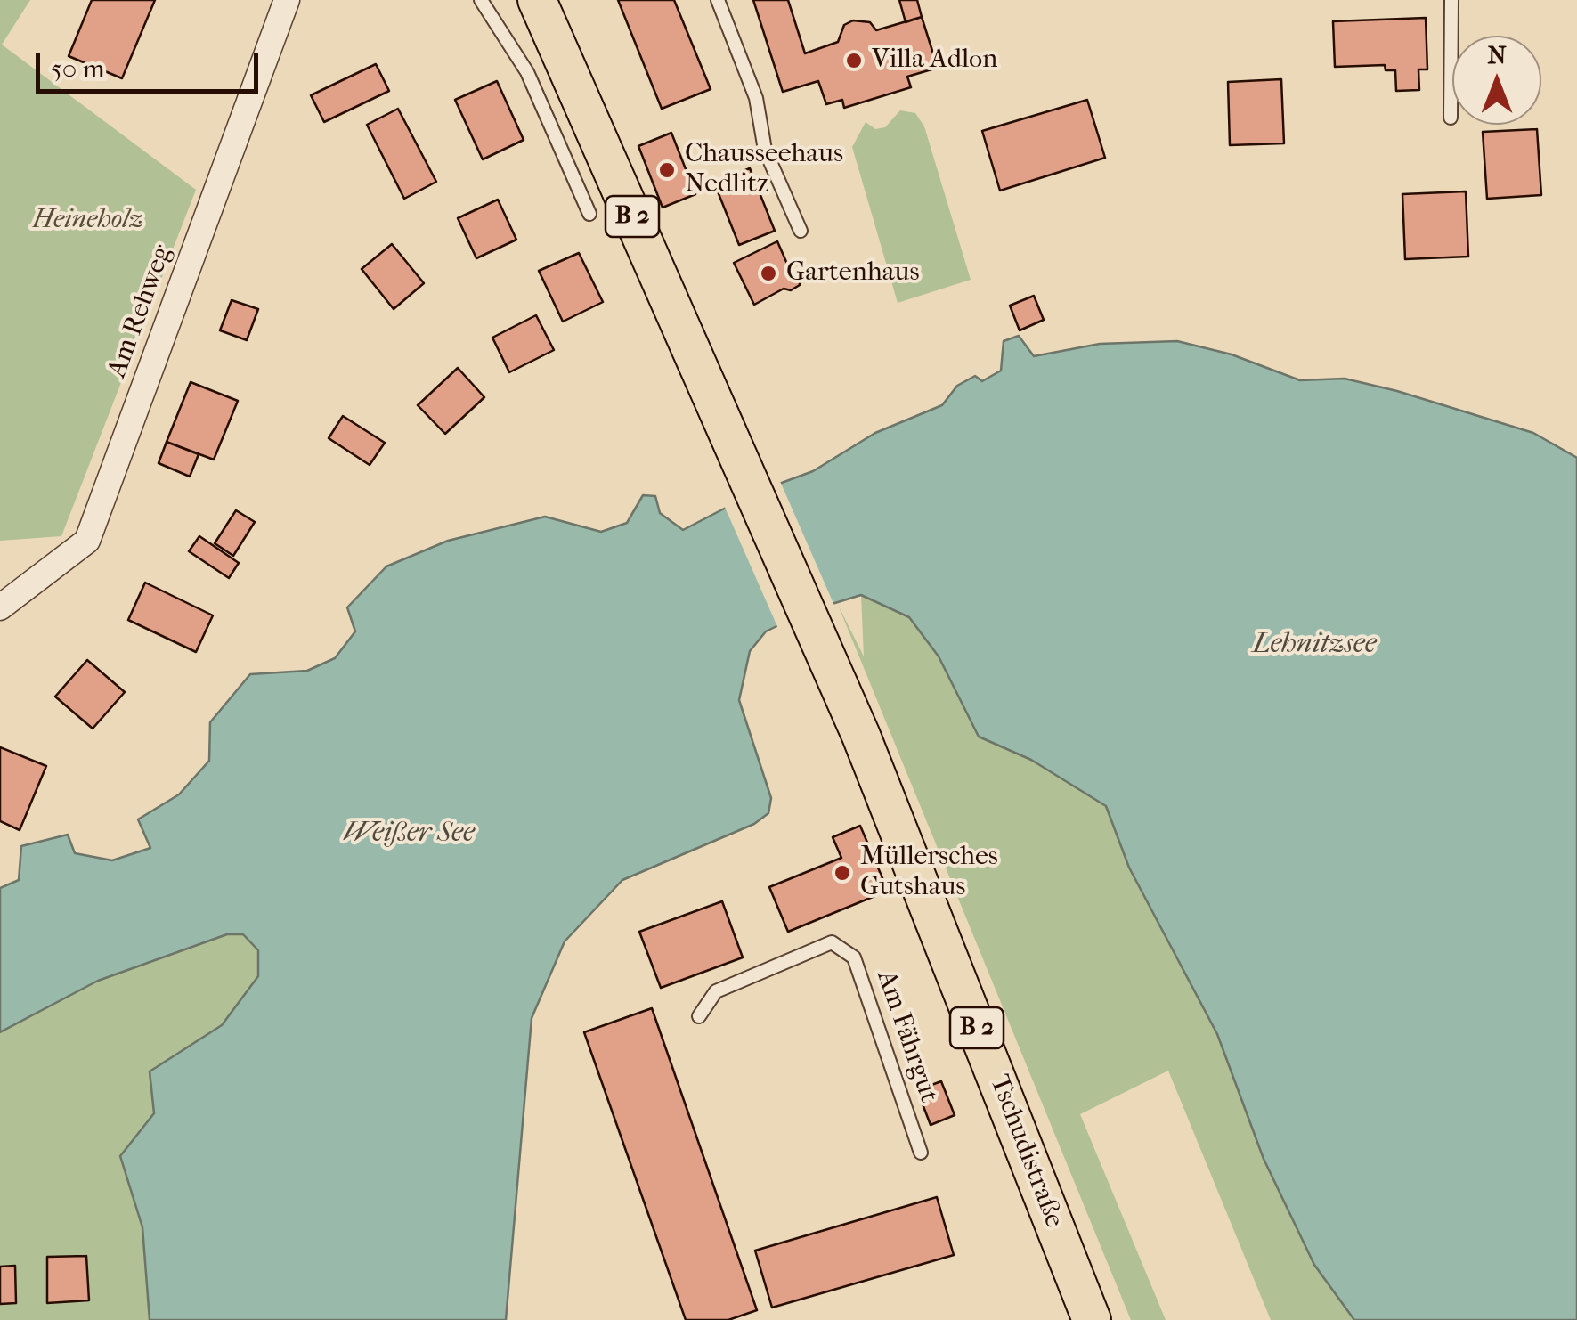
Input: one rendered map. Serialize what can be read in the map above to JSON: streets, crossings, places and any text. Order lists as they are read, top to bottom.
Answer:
{
  "streets": {
    "main road": ["B 2", "Tschudistraße"],
    "street": ["Am Rehweg"],
    "lane": ["Am Fährgut"]
  },
  "water": ["Lehnitzsee", "Weißer See"],
  "parks": ["Heineholz"],
  "places": [
    "Villa Adlon",
    "Chausseehaus Nedlitz",
    "Gartenhaus",
    "Müllersches Gutshaus"
  ],
  "scale_bar": "50 m",
  "north": "top"
}
